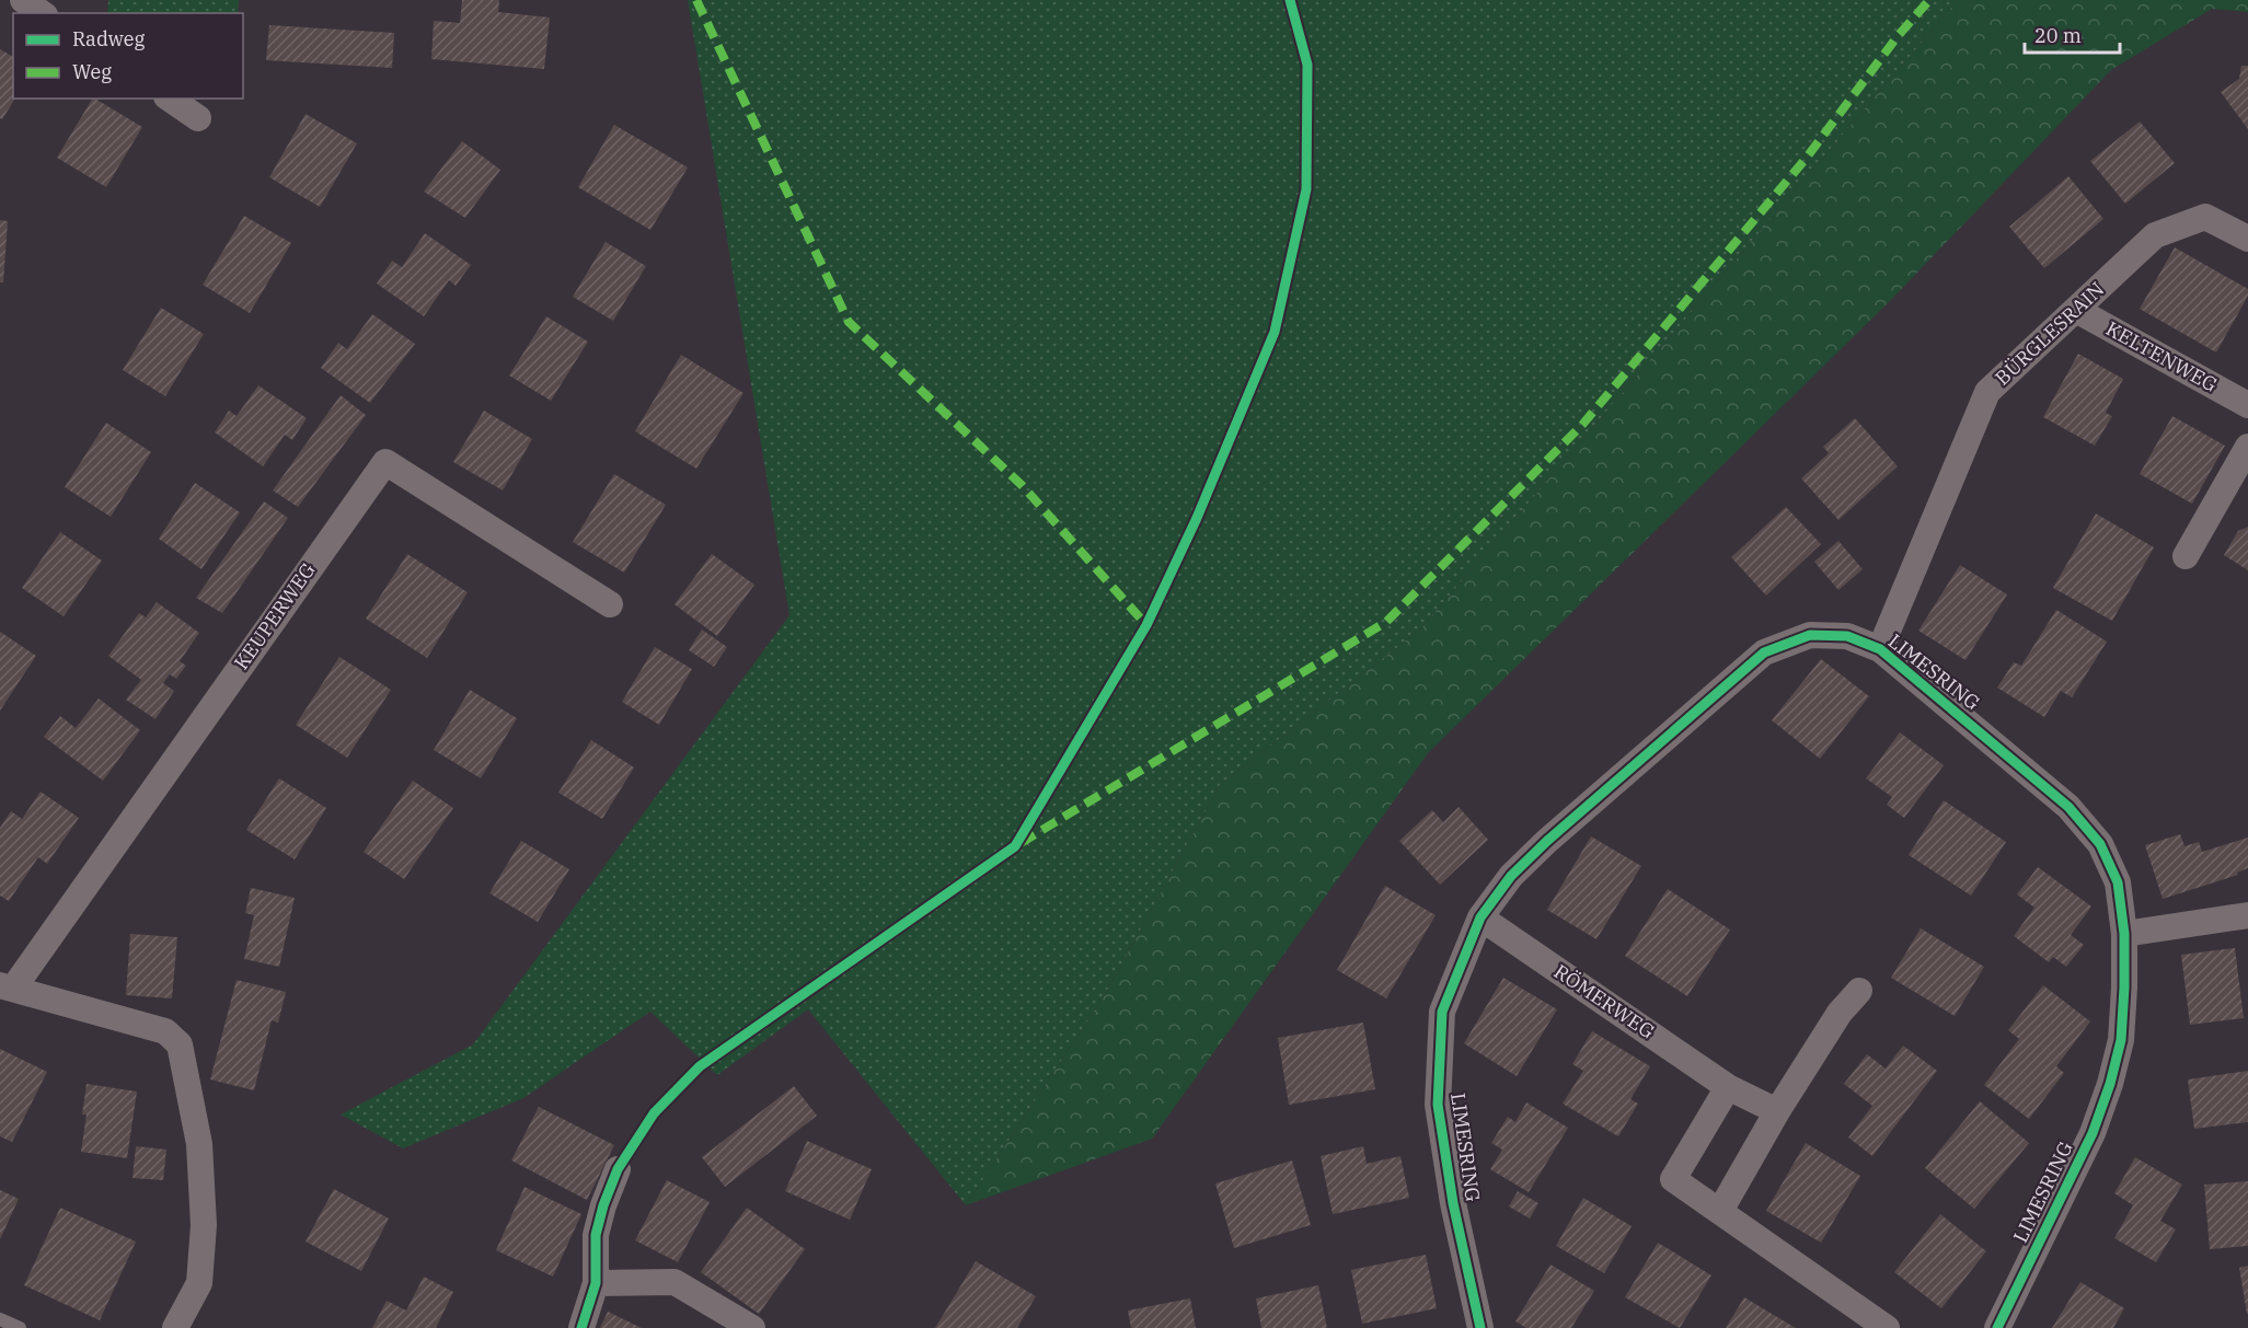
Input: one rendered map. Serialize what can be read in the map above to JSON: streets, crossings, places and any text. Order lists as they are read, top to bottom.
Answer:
{
  "streets": {
    "street": [
      "BÜRGLESRAIN",
      "KELTENWEG",
      "KEUPERWEG",
      "LIMESRING",
      "RÖMERWEG"
    ]
  },
  "crossings": [
    ["BÜRGLESRAIN", "KELTENWEG"],
    ["BÜRGLESRAIN", "LIMESRING"],
    ["LIMESRING", "RÖMERWEG"]
  ],
  "legend": ["Radweg", "Weg"],
  "scale_bar": "20 m"
}
